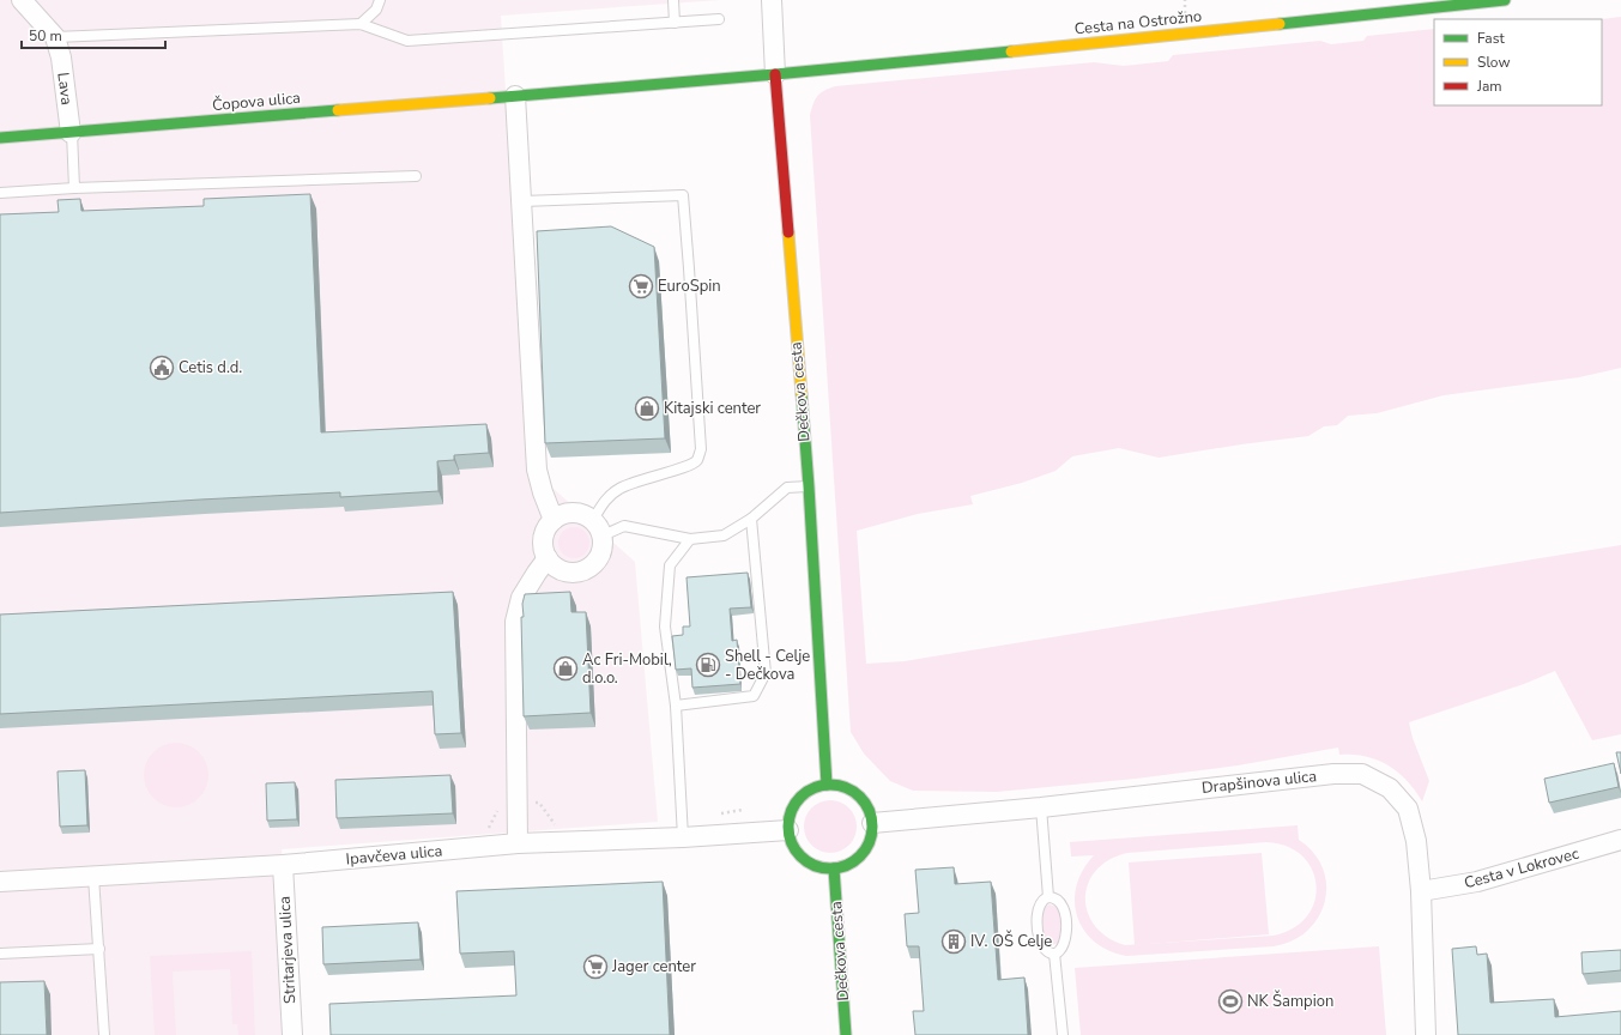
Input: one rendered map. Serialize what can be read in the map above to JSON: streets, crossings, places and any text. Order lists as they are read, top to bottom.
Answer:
{
  "streets": {
    "street": [
      "Cesta na Ostrožno",
      "Lava",
      "Čopova ulica",
      "Dečkova cesta",
      "Drapšinova ulica",
      "Ipavčeva ulica",
      "Cesta v Lokrovec",
      "Stritarjeva ulica"
    ]
  },
  "crossings": [
    ["Cesta na Ostrožno", "Čopova ulica"],
    ["Cesta na Ostrožno", "Dečkova cesta"],
    ["Lava", "Čopova ulica"],
    ["Dečkova cesta", "Drapšinova ulica"],
    ["Dečkova cesta", "Ipavčeva ulica"],
    ["Drapšinova ulica", "Ipavčeva ulica"],
    ["Drapšinova ulica", "Cesta v Lokrovec"],
    ["Ipavčeva ulica", "Stritarjeva ulica"]
  ],
  "places": {
    "supermarket": ["EuroSpin", "Jager center"],
    "public building": ["Cetis d.d."],
    "shop": ["Kitajski center", "Ac Fri-Mobil, d.o.o."],
    "fuel station": ["Shell - Celje - Dečkova"],
    "building": ["IV. OŠ Celje"],
    "sports": ["NK Šampion"]
  },
  "legend": ["Fast", "Slow", "Jam"],
  "scale_bar": "50 m"
}
